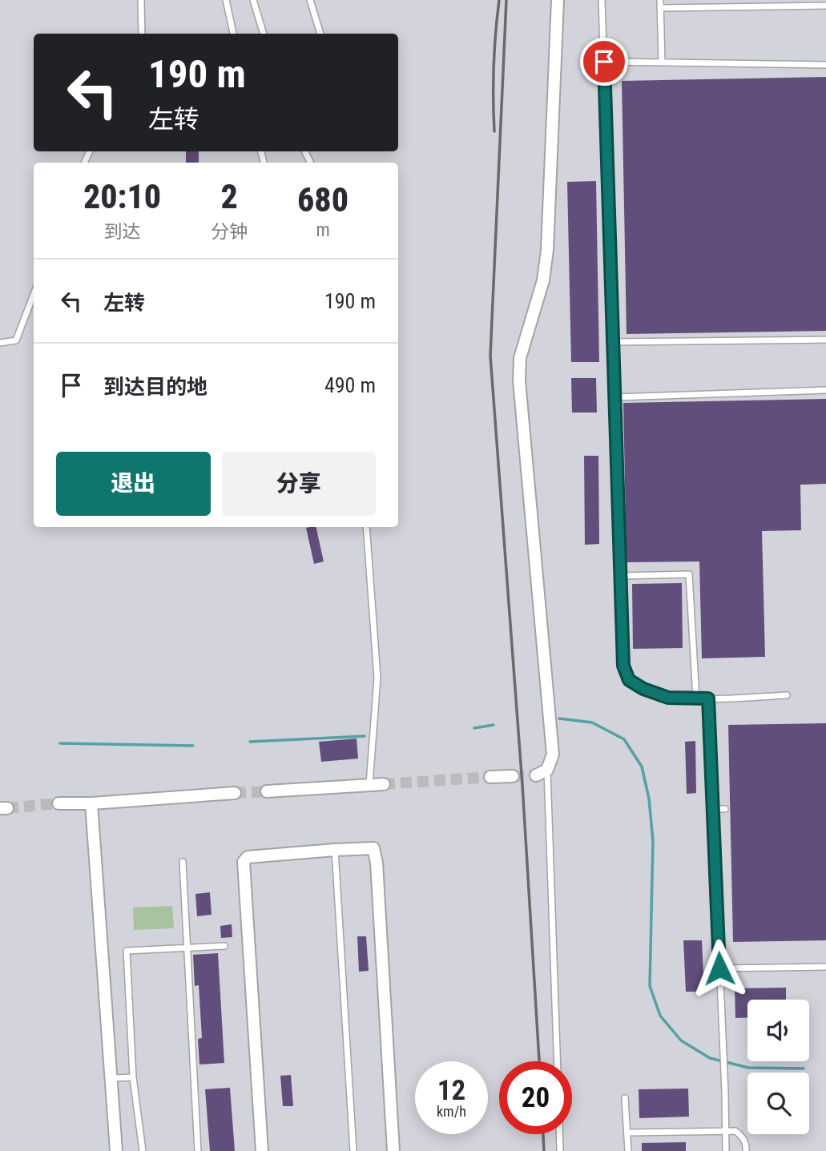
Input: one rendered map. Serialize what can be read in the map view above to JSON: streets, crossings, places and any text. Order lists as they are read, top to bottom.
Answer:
{
  "page": {
    "turn": ["190 m", "左转"],
    "eta": [
      "20:10",
      "到达",
      "2",
      "分钟",
      "680",
      "m"
    ],
    "list": [
      {
        "name": "左转",
        "value": "190 m"
      },
      {
        "name": "到达目的地",
        "value": "490 m"
      }
    ],
    "buttons": ["退出", "分享"],
    "speed": "12 km/h",
    "limit": "20"
  }
}
